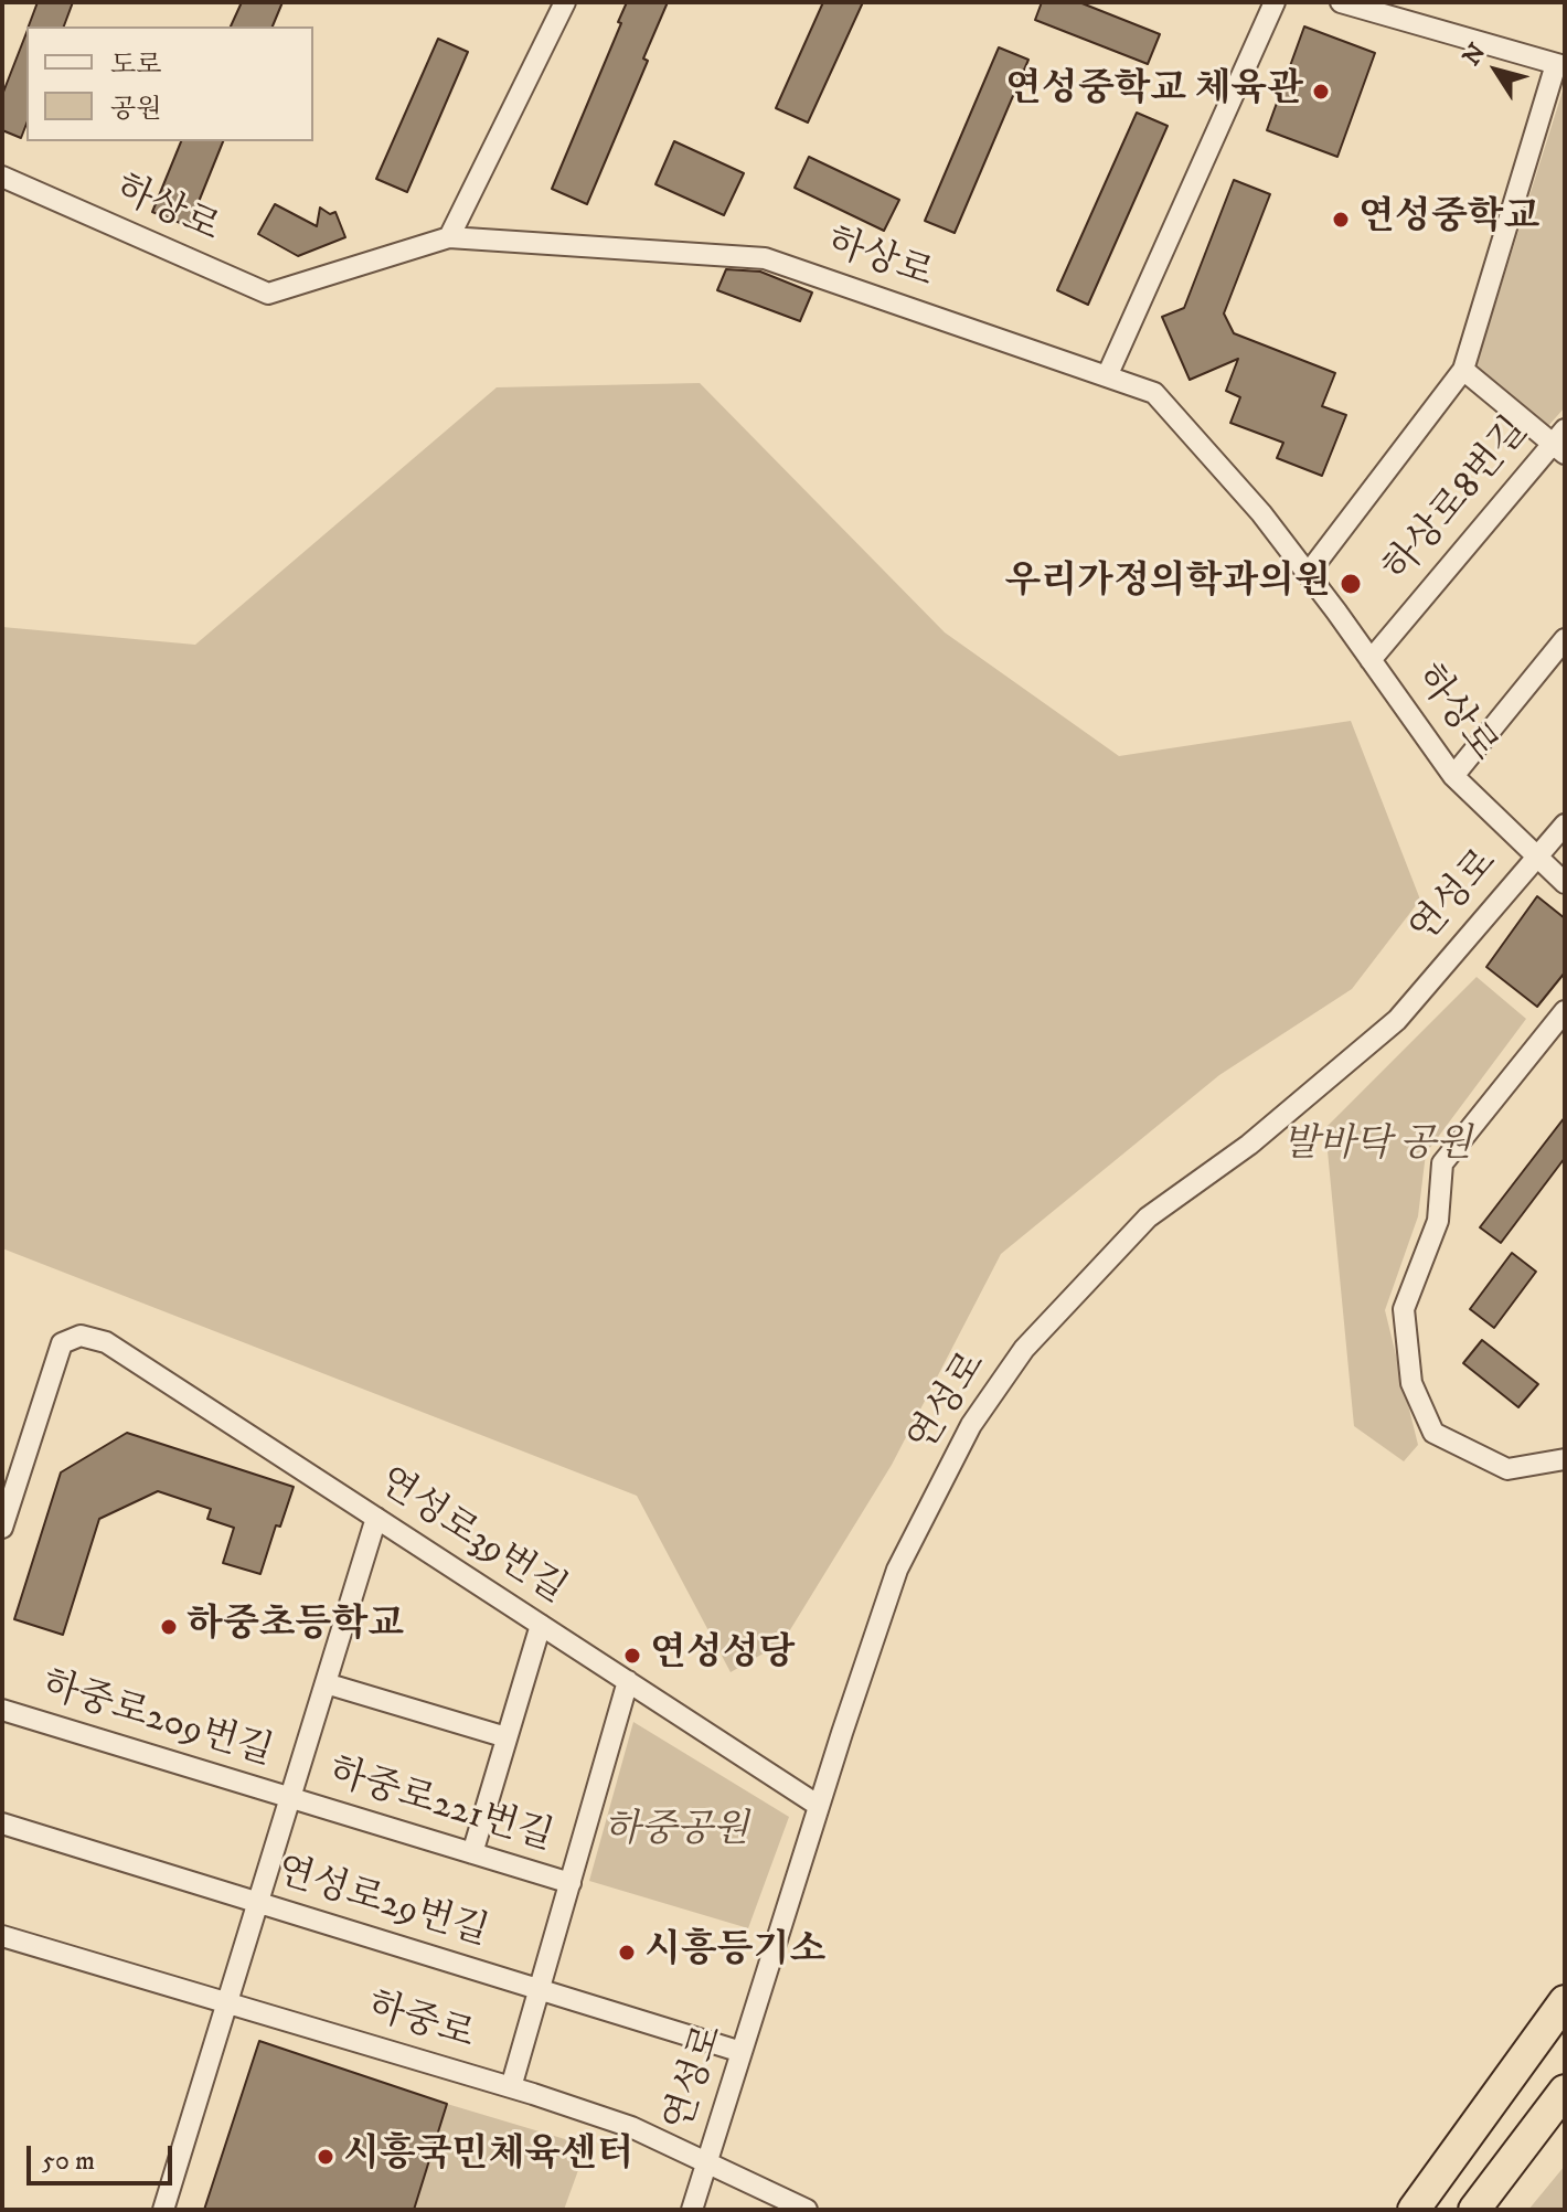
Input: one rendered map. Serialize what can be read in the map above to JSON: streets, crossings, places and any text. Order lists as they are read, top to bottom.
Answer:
{
  "streets": {
    "street": [
      "하상로",
      "하상로8번길",
      "연성로",
      "연성로39번길",
      "하중로209번길",
      "하중로221번길",
      "연성로29번길",
      "하중로"
    ]
  },
  "crossings": [
    ["하상로", "하상로8번길"],
    ["하상로", "연성로"],
    ["연성로", "연성로39번길"],
    ["연성로", "연성로29번길"],
    ["연성로", "하중로"],
    ["연성로39번길", "하중로221번길"],
    ["하중로209번길", "하중로221번길"],
    ["하중로221번길", "연성로29번길"],
    ["하중로221번길", "하중로"]
  ],
  "parks": ["발바닥 공원", "하중공원"],
  "places": [
    "연성중학교 체육관",
    "연성중학교",
    "우리가정의학과의원",
    "하중초등학교",
    "연성성당",
    "시흥등기소",
    "시흥국민체육센터"
  ],
  "legend": ["도로", "공원"],
  "scale_bar": "50 m",
  "north": "top left"
}
